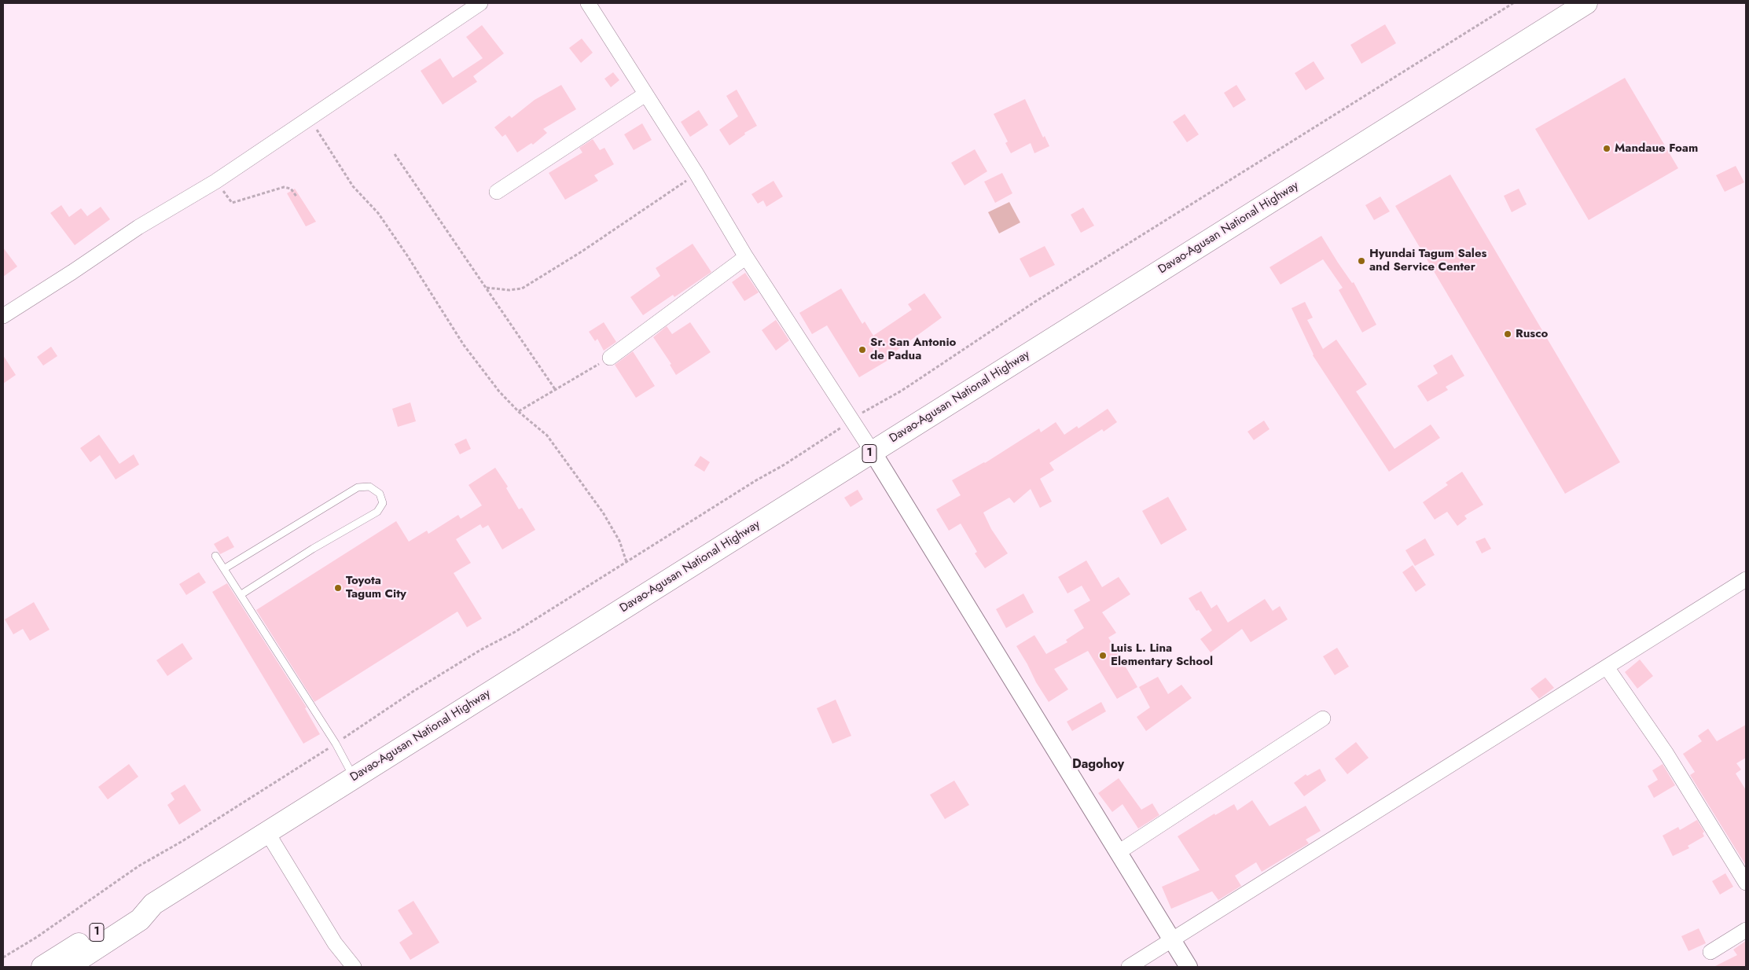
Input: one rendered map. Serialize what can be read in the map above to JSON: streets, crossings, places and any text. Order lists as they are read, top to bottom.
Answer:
{
  "streets": {
    "highway": ["Davao-Agusan National Highway", "1"]
  },
  "districts": ["Dagohoy"],
  "places": [
    "Mandaue Foam",
    "Hyundai Tagum Sales and Service Center",
    "Rusco",
    "Sr. San Antonio de Padua",
    "Toyota Tagum City",
    "Luis L. Lina Elementary School"
  ]
}
